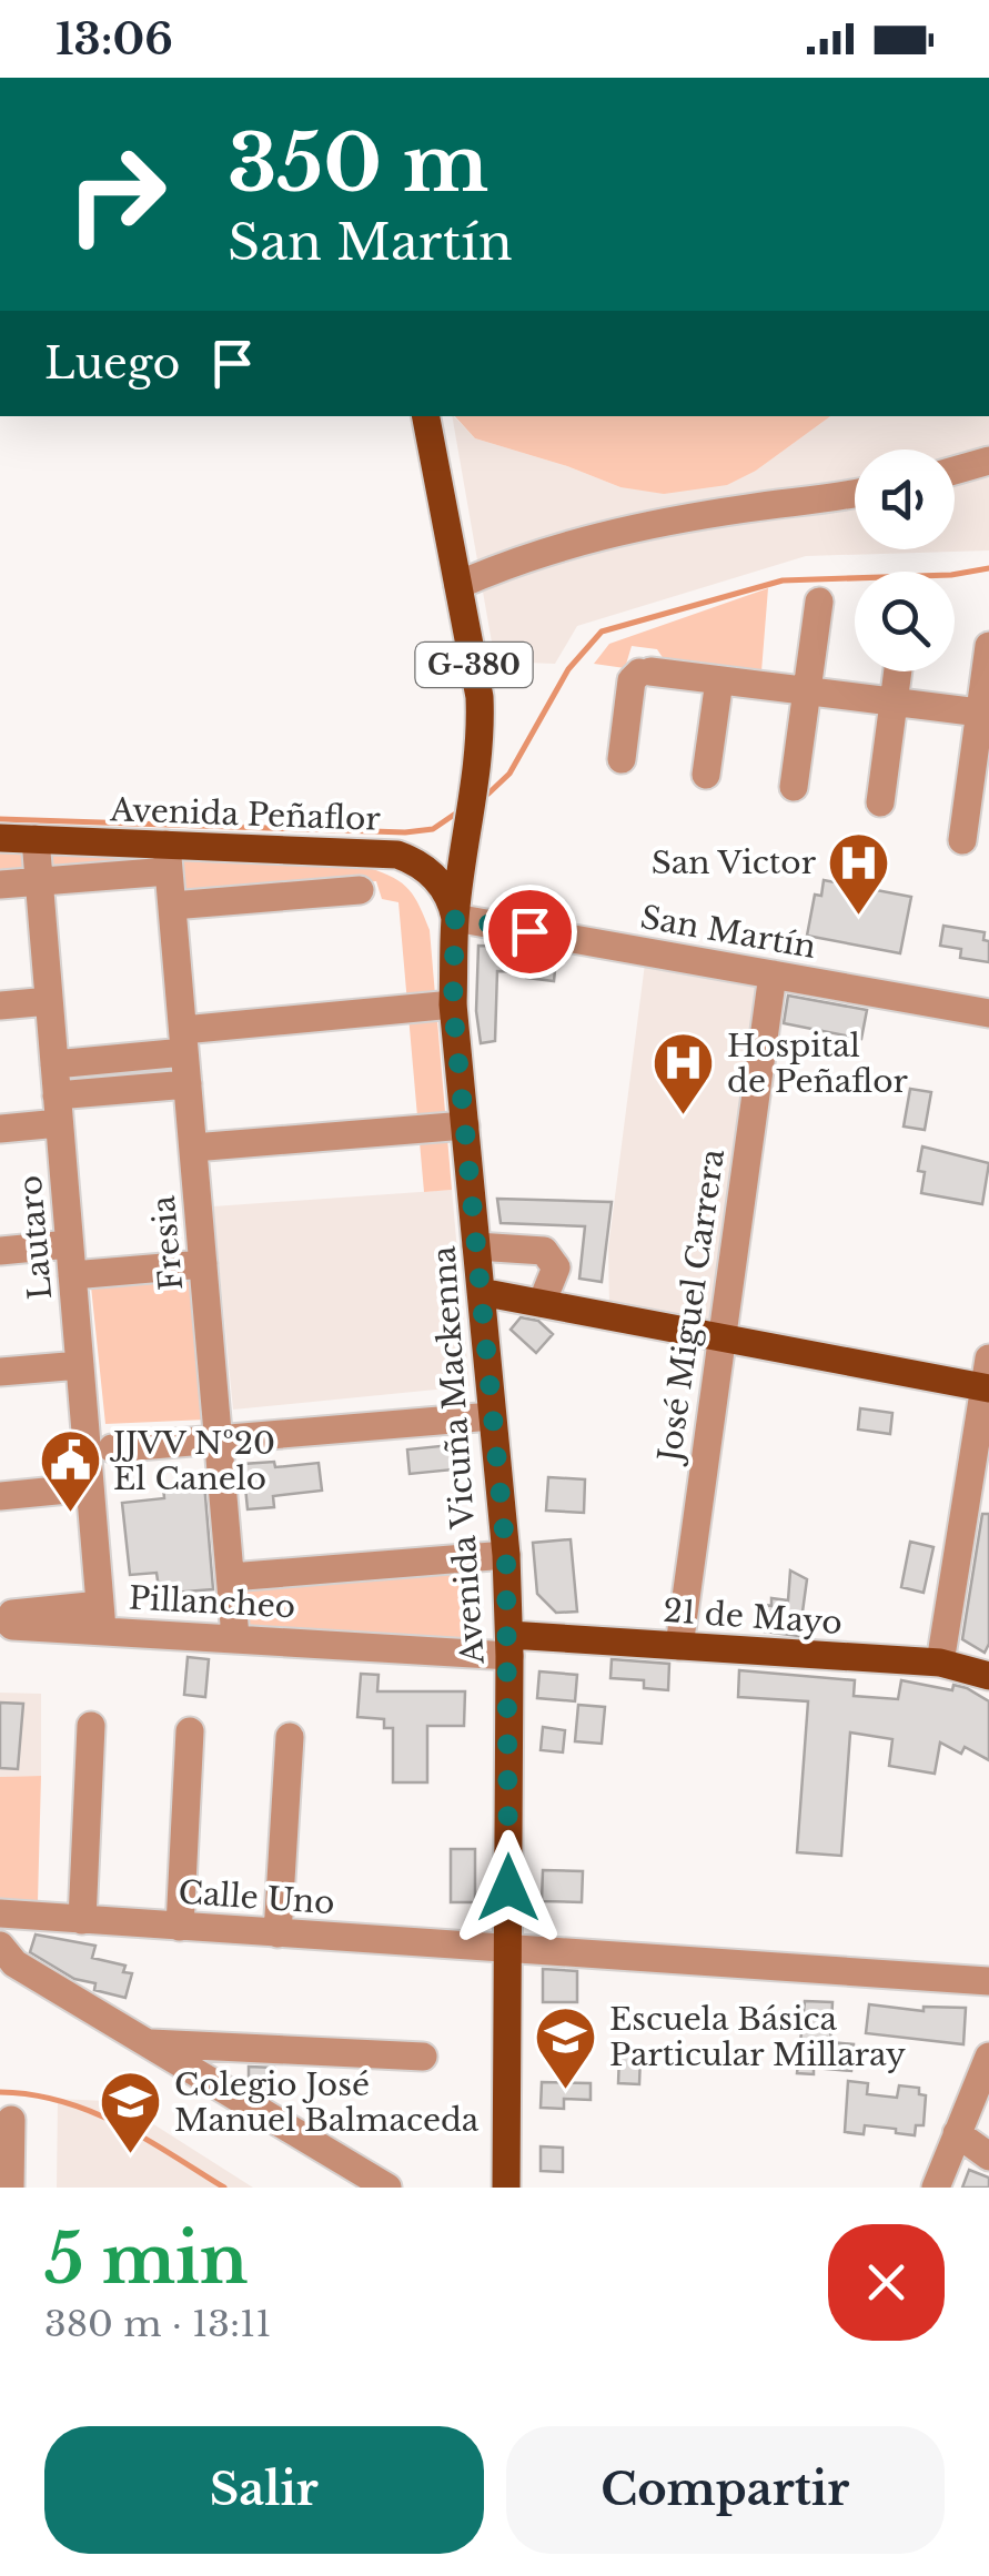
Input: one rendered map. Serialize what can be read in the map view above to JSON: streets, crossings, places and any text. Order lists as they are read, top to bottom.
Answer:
{
  "streets": {
    "main road": [
      "G-380",
      "Avenida Peñaflor",
      "Avenida Vicuña Mackenna",
      "21 de Mayo"
    ],
    "street": [
      "San Martín",
      "Lautaro",
      "Fresia",
      "José Miguel Carrera",
      "Pillancheo",
      "Calle Uno"
    ]
  },
  "crossings": [
    ["G-380", "Avenida Peñaflor"],
    ["G-380", "San Martín"],
    ["G-380", "Avenida Vicuña Mackenna"],
    ["Avenida Peñaflor", "San Martín"],
    ["Avenida Peñaflor", "Lautaro"],
    ["Avenida Peñaflor", "Fresia"],
    ["Avenida Peñaflor", "Avenida Vicuña Mackenna"],
    ["San Martín", "José Miguel Carrera"],
    ["San Martín", "Avenida Vicuña Mackenna"],
    ["Lautaro", "Pillancheo"],
    ["Fresia", "Pillancheo"],
    ["José Miguel Carrera", "21 de Mayo"],
    ["Avenida Vicuña Mackenna", "Pillancheo"],
    ["Avenida Vicuña Mackenna", "21 de Mayo"],
    ["Avenida Vicuña Mackenna", "Calle Uno"],
    ["Pillancheo", "21 de Mayo"]
  ],
  "places": {
    "hospital": ["San Victor", "Hospital de Peñaflor"],
    "public building": ["JJVV Nº20 El Canelo"],
    "school or university": ["Escuela Básica Particular Millaray", "Colegio José Manuel Balmaceda"]
  },
  "page": {
    "status": "13:06",
    "turn": ["350 m", "San Martín"],
    "then": "Luego",
    "heading": ["5 min", "380 m · 13:11"],
    "buttons": ["Salir", "Compartir"]
  }
}
